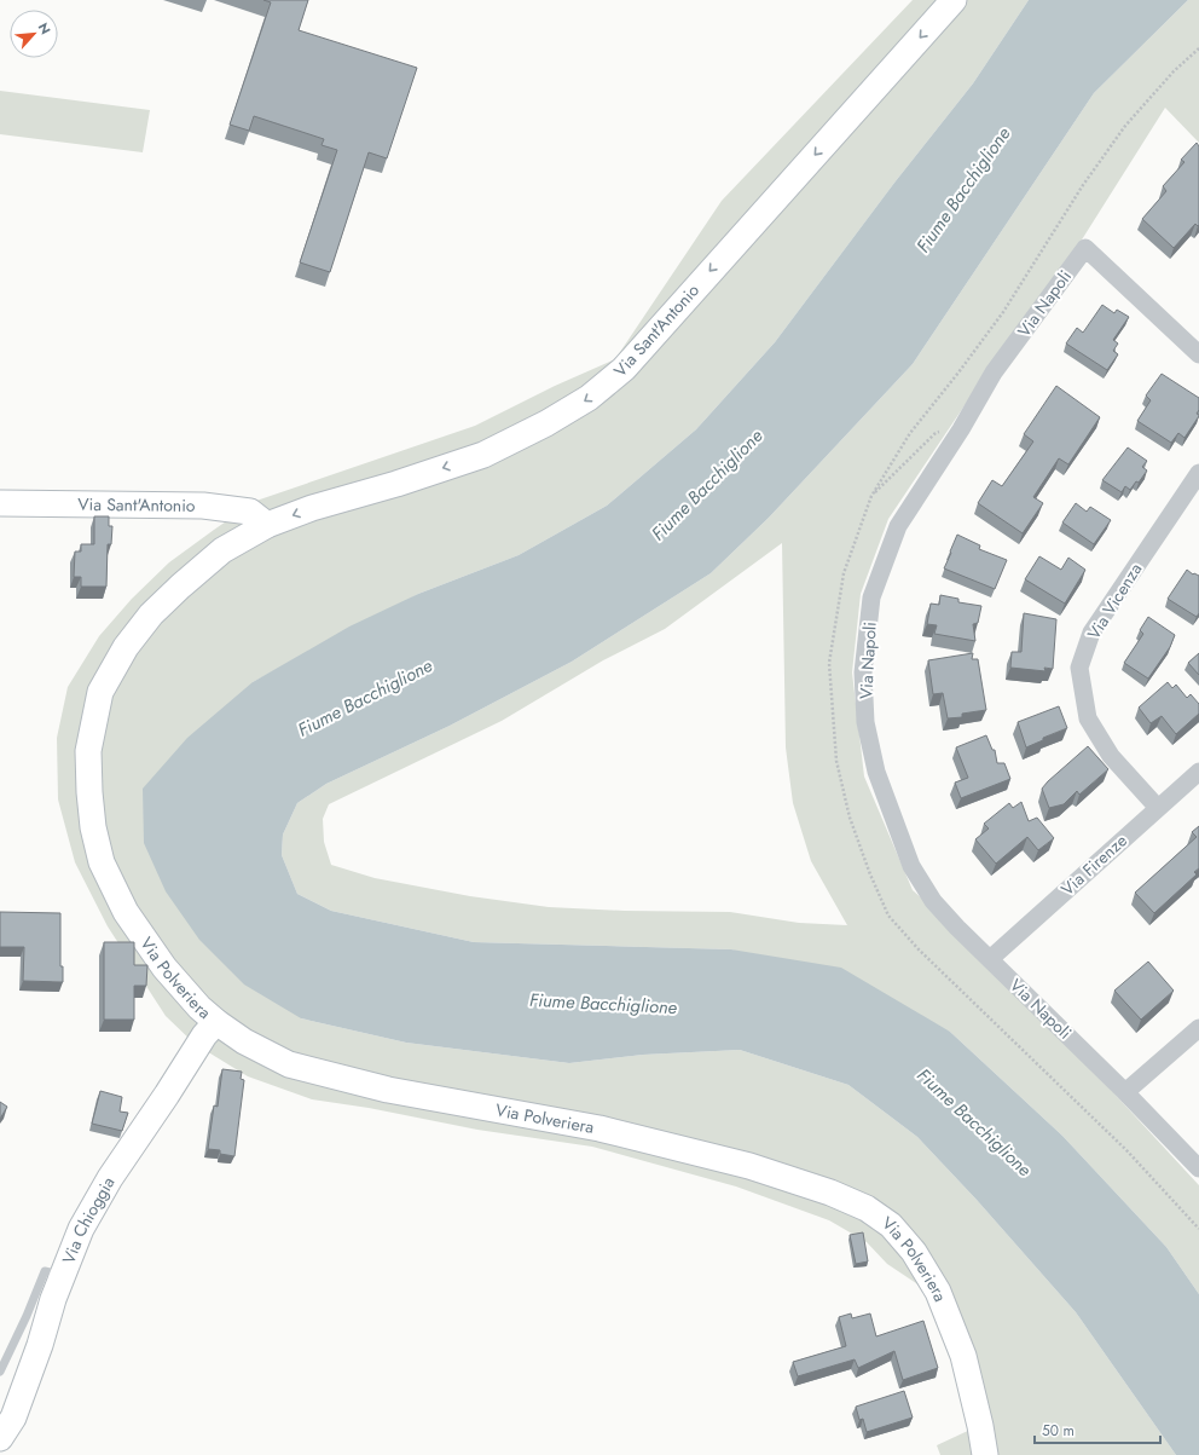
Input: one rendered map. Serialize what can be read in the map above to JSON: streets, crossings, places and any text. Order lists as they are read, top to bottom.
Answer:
{
  "streets": {
    "street": [
      "Via Napoli",
      "Via Sant'Antonio",
      "Via Vicenza",
      "Via Firenze",
      "Via Polveriera",
      "Via Chioggia"
    ]
  },
  "crossings": [
    ["Via Napoli", "Via Firenze"],
    ["Via Sant'Antonio", "Via Polveriera"],
    ["Via Vicenza", "Via Firenze"],
    ["Via Polveriera", "Via Chioggia"]
  ],
  "one_way": ["Via Sant'Antonio"],
  "water": ["Fiume Bacchiglione"],
  "scale_bar": "50 m",
  "north": "top right"
}
